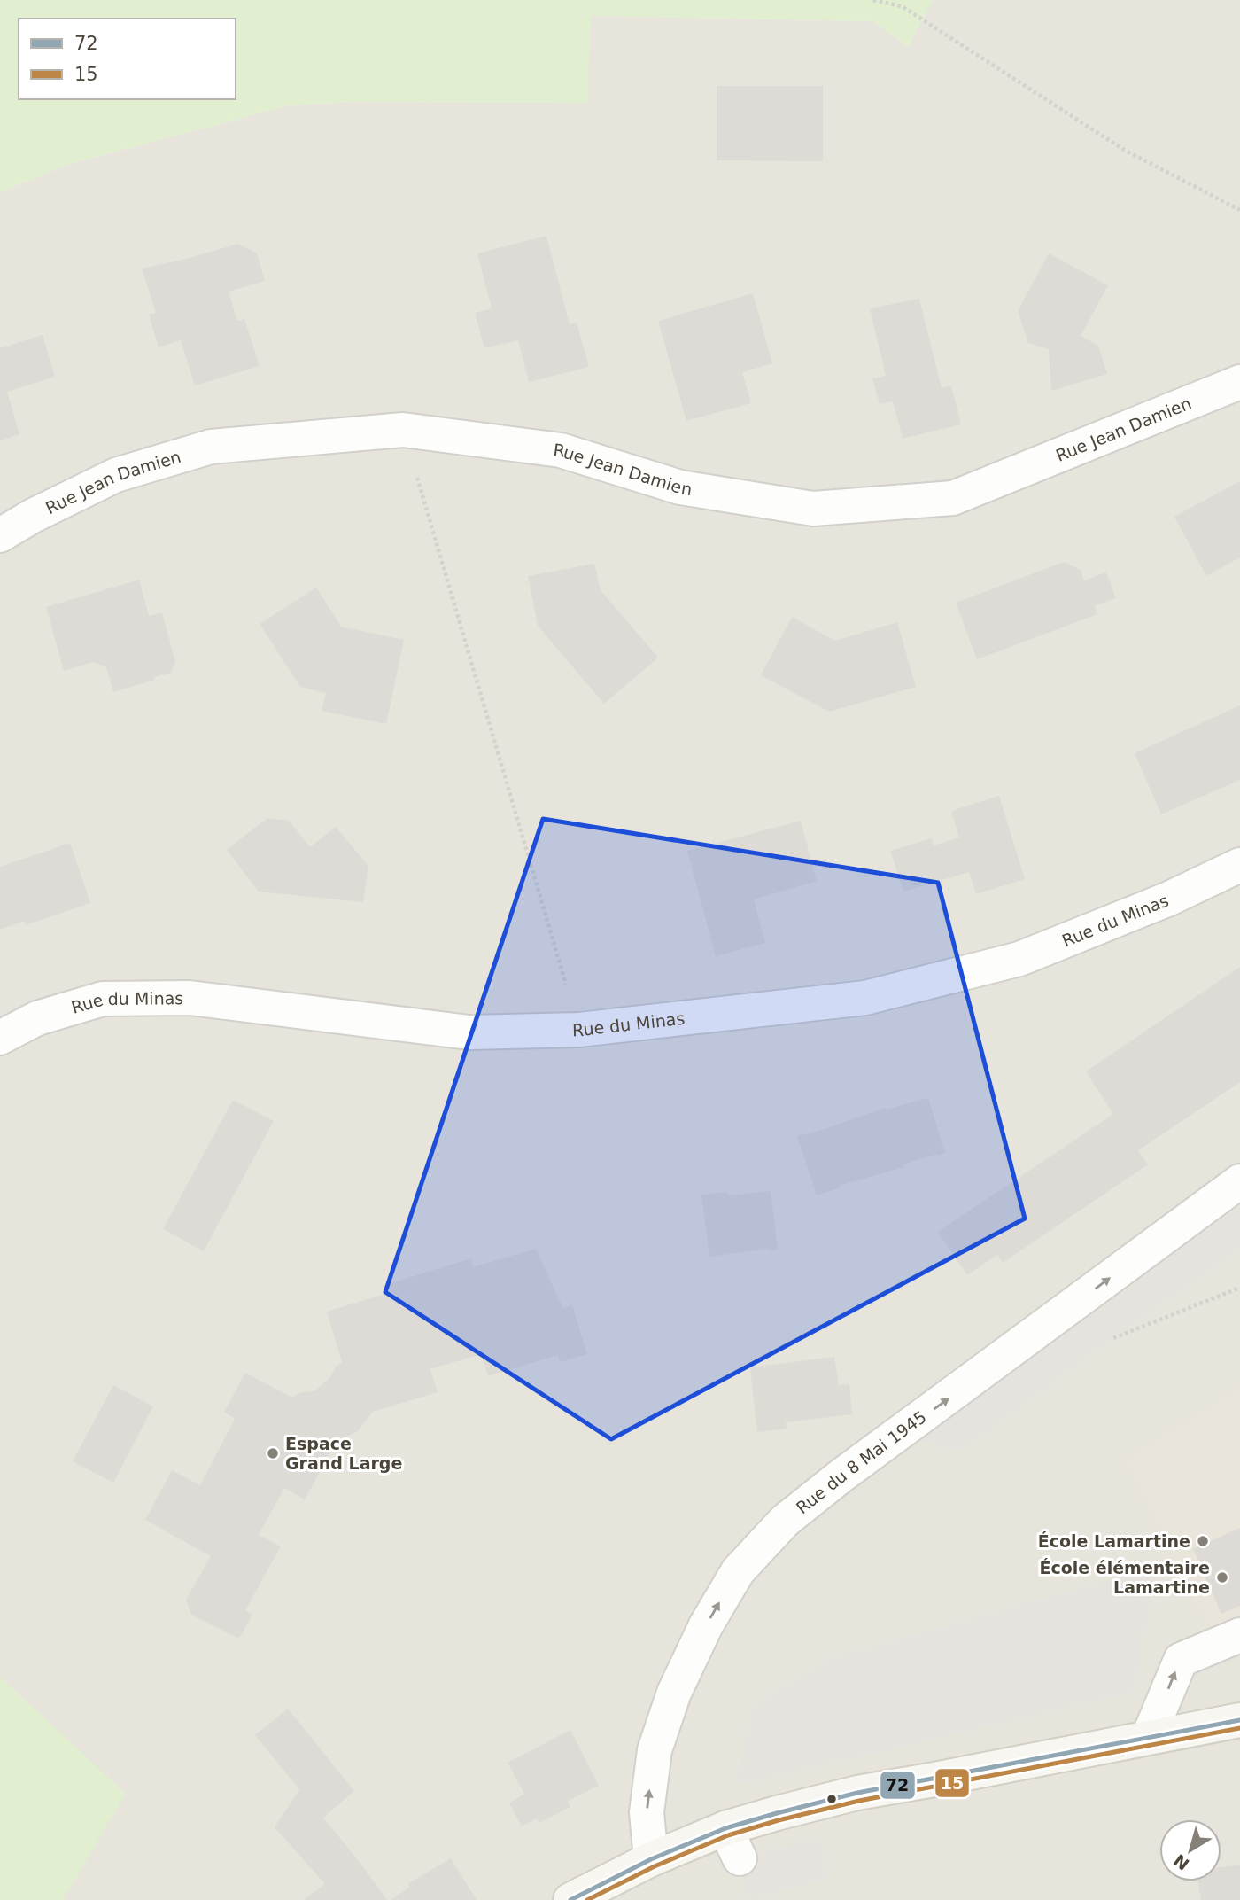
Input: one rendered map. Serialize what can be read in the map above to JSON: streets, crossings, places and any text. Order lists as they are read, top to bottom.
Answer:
{
  "streets": {
    "street": ["Rue Jean Damien", "Rue du Minas", "Rue du 8 Mai 1945"]
  },
  "one_way": ["Rue du 8 Mai 1945"],
  "places": ["Espace Grand Large", "École Lamartine", "École élémentaire Lamartine"],
  "lines": ["transit line 72", "transit line 15"],
  "legend": ["72", "15"],
  "north": "bottom left"
}
